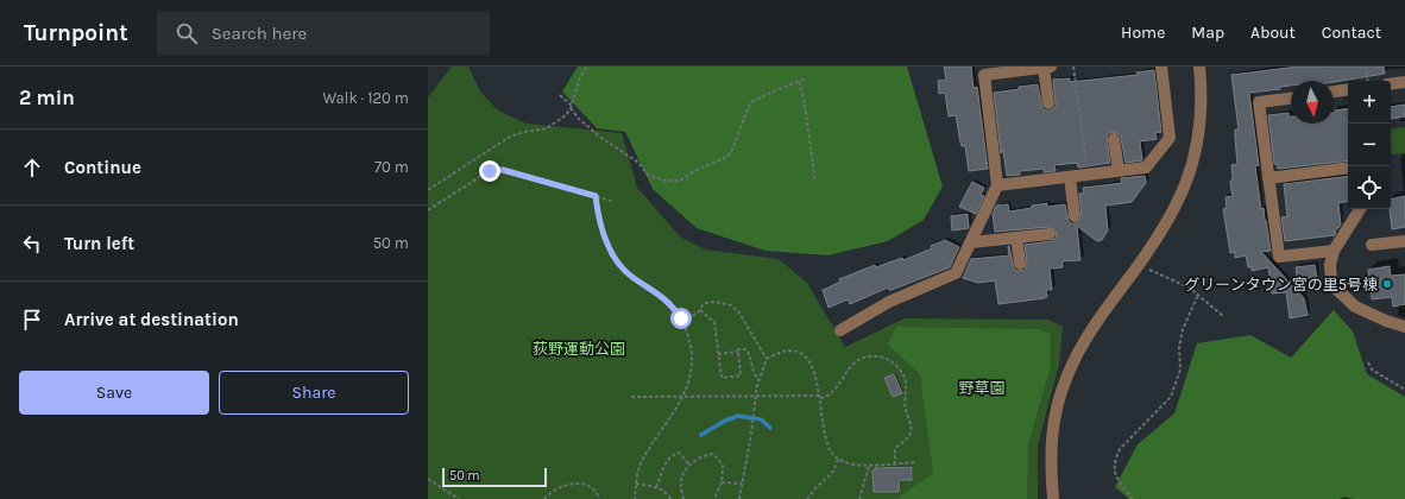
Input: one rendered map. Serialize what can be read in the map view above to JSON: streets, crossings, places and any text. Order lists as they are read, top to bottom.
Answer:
{
  "parks": ["荻野運動公園", "野草園"],
  "places": ["グリーンタウン宮の里5号棟"],
  "scale_bar": "50 m",
  "north": "bottom",
  "page": {
    "header": "Turnpoint",
    "search": "Search here",
    "nav": [
      "Home",
      "Map",
      "About",
      "Contact"
    ],
    "heading": ["2 min", "Walk · 120 m"],
    "map_buttons": ["+", "−"],
    "list": [
      ["Continue", "70 m"],
      ["Turn left", "50 m"],
      "Arrive at destination"
    ],
    "buttons": ["Save", "Share"],
    "scale": "50 m"
  }
}
